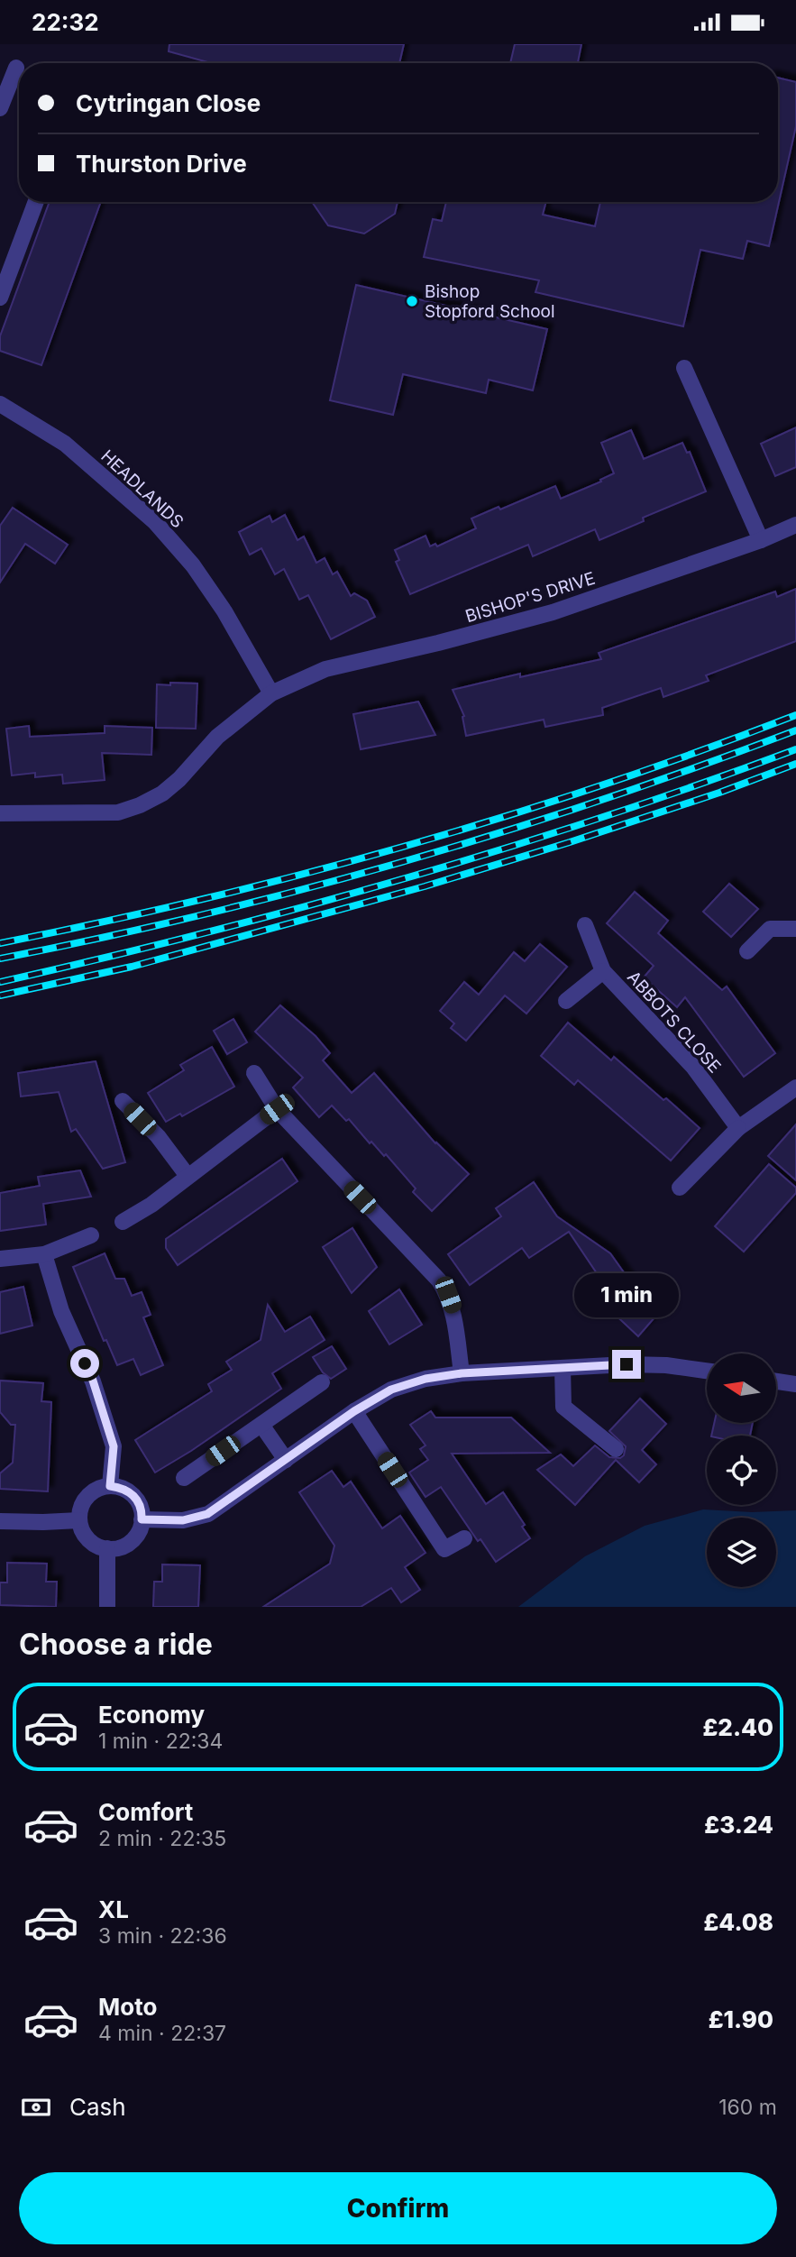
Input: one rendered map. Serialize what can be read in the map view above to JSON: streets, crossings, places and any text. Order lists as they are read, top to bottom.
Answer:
{
  "streets": {
    "street": ["HEADLANDS", "BISHOP'S DRIVE", "ABBOTS CLOSE"]
  },
  "crossings": [
    ["HEADLANDS", "BISHOP'S DRIVE"]
  ],
  "places": ["Bishop Stopford School"],
  "north": "left",
  "page": {
    "status": "22:32",
    "banner": ["Cytringan Close", "Thurston Drive"],
    "bubble": "1 min",
    "heading": "Choose a ride",
    "list": [
      {
        "name": "Economy",
        "note": "1 min · 22:34",
        "value": "£2.40"
      },
      {
        "name": "Comfort",
        "note": "2 min · 22:35",
        "value": "£3.24"
      },
      {
        "name": "XL",
        "note": "3 min · 22:36",
        "value": "£4.08"
      },
      {
        "name": "Moto",
        "note": "4 min · 22:37",
        "value": "£1.90"
      }
    ],
    "pay": ["Cash", "160 m"],
    "buttons": "Confirm"
  }
}
